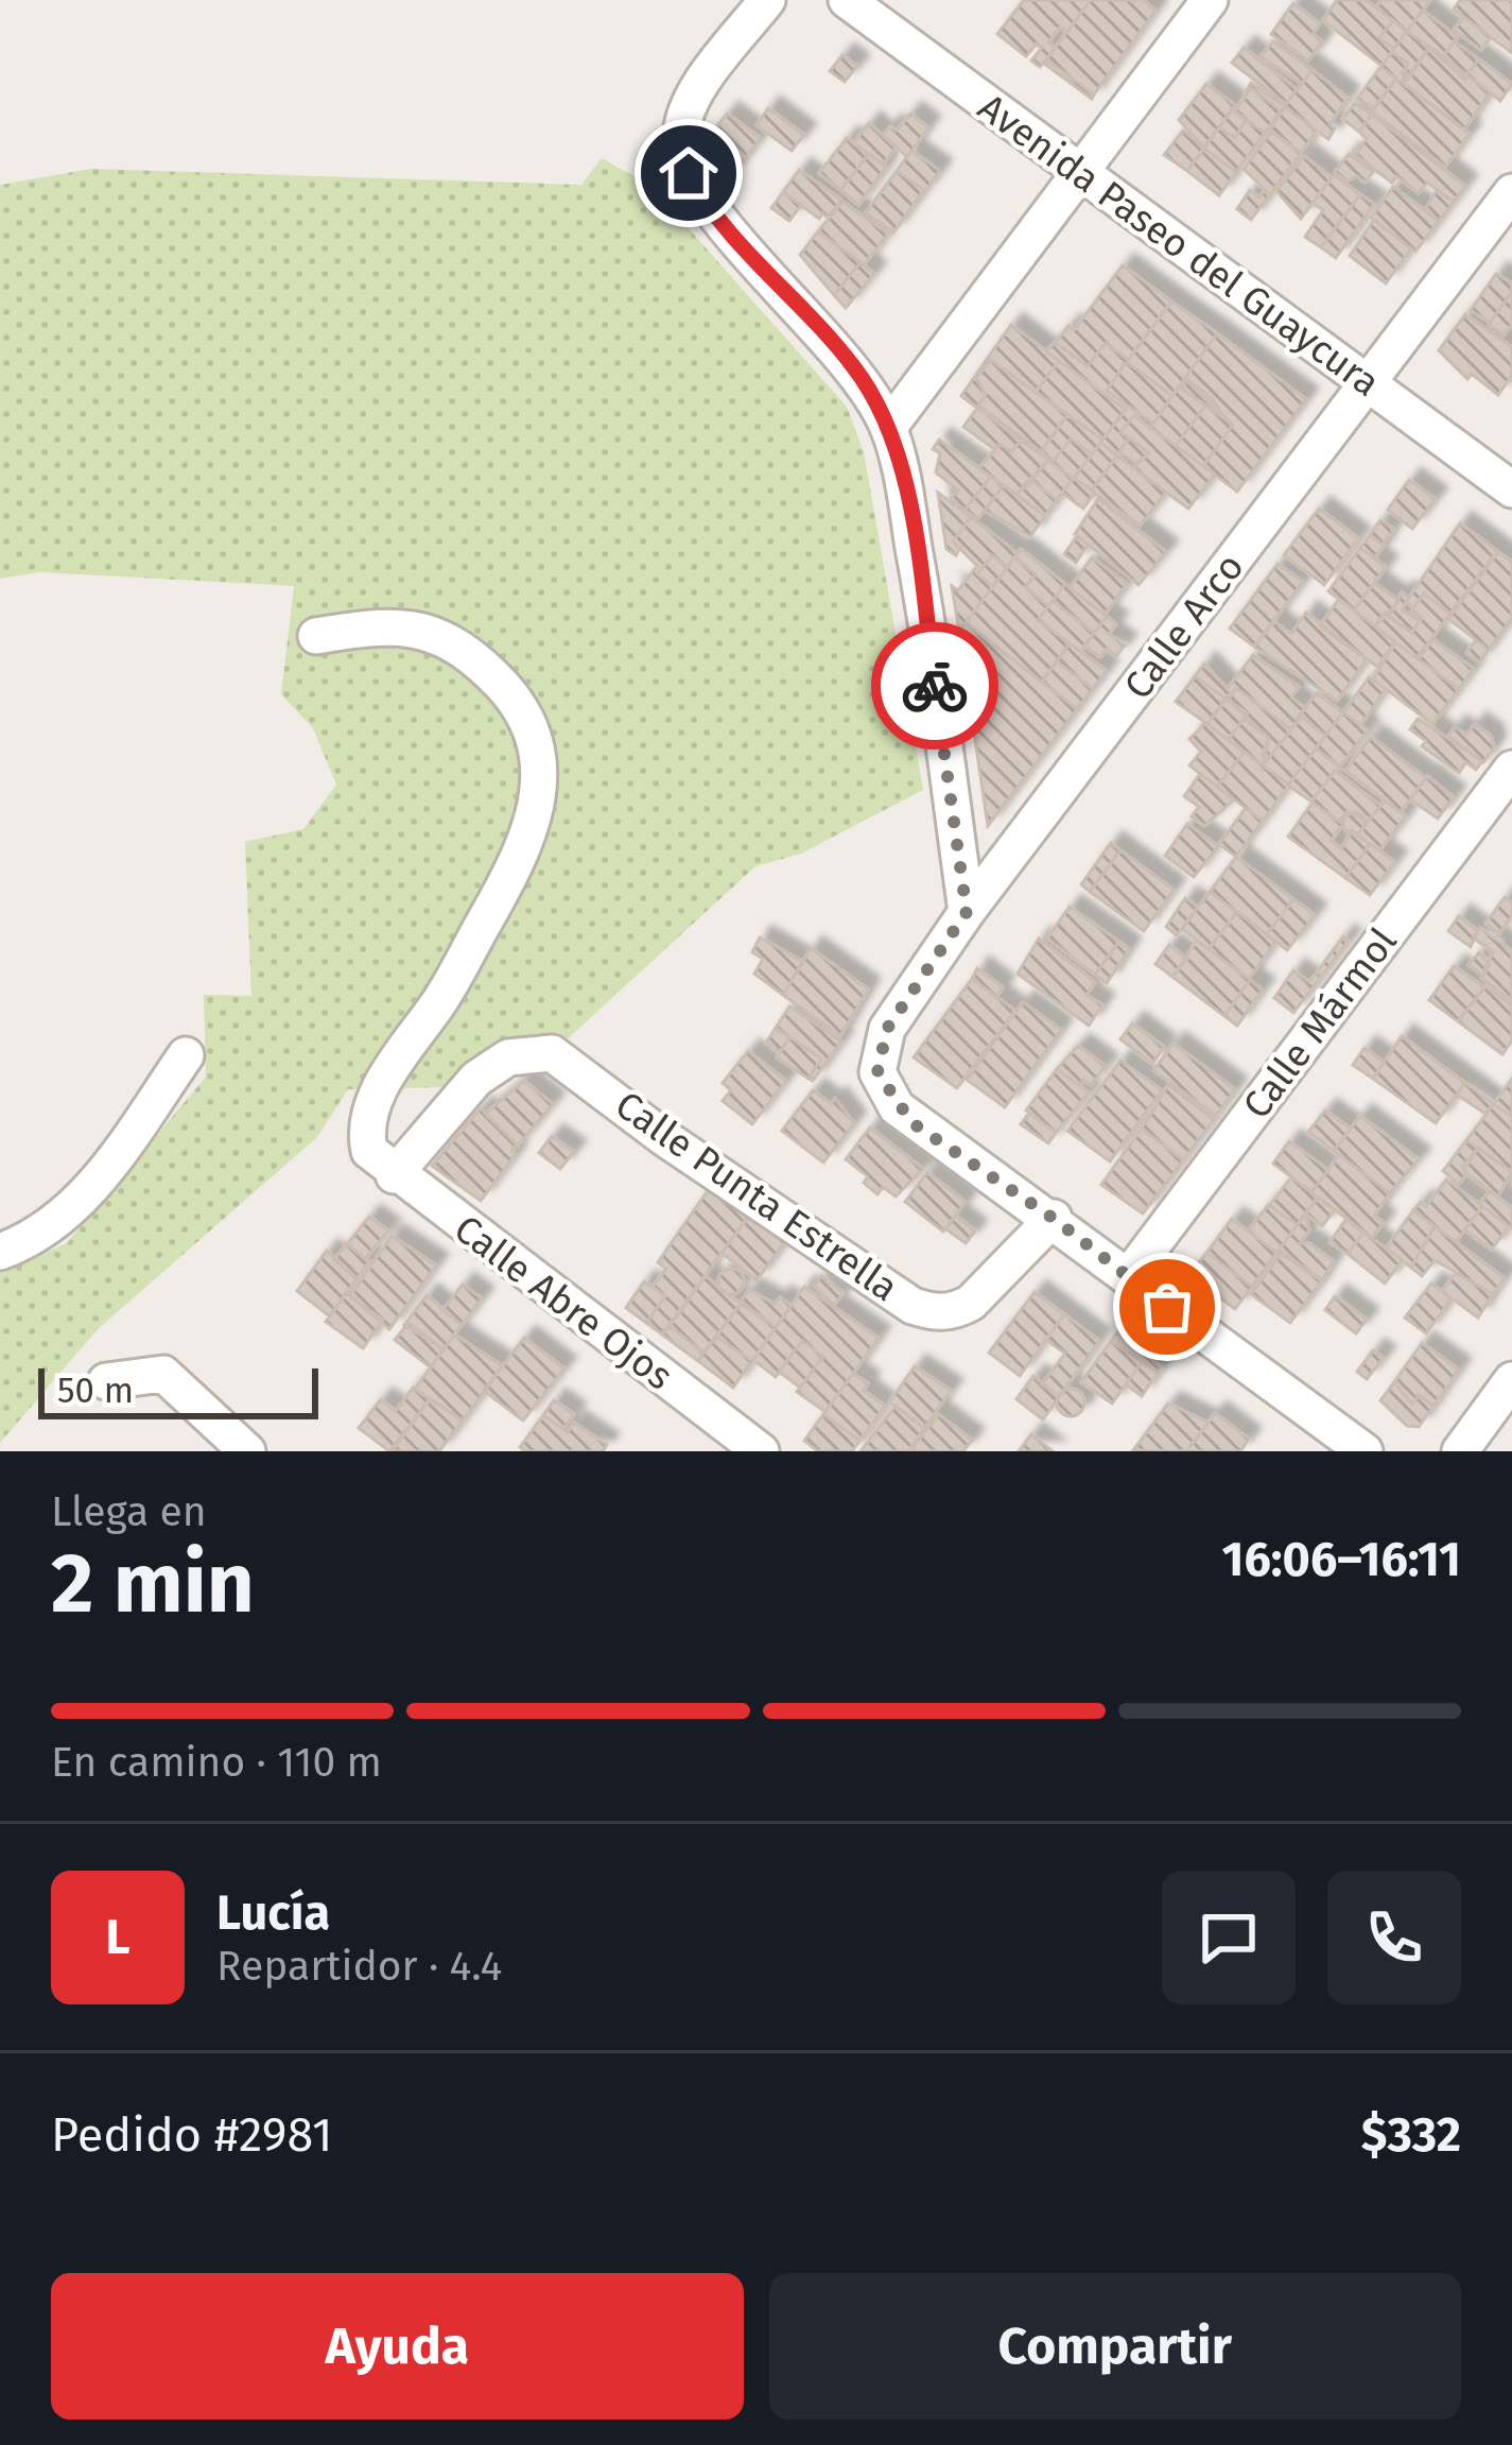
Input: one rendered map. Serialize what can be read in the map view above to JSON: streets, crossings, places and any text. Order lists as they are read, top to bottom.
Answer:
{
  "streets": {
    "street": [
      "Avenida Paseo del Guaycura",
      "Calle Arco",
      "Calle Mármol",
      "Calle Punta Estrella",
      "Calle Abre Ojos"
    ]
  },
  "crossings": [
    ["Avenida Paseo del Guaycura", "Calle Arco"],
    ["Calle Arco", "Calle Punta Estrella"],
    ["Calle Punta Estrella", "Calle Abre Ojos"]
  ],
  "scale_bar": "50 m",
  "page": {
    "scale": "50 m",
    "heading": ["2 min", "Llega en", "16:06–16:11"],
    "panel": [
      "Lucía",
      "Repartidor · 4.4",
      "Pedido #2981",
      "$332"
    ],
    "bar": "En camino · 110 m",
    "round": "L",
    "buttons": ["Ayuda", "Compartir"]
  }
}
